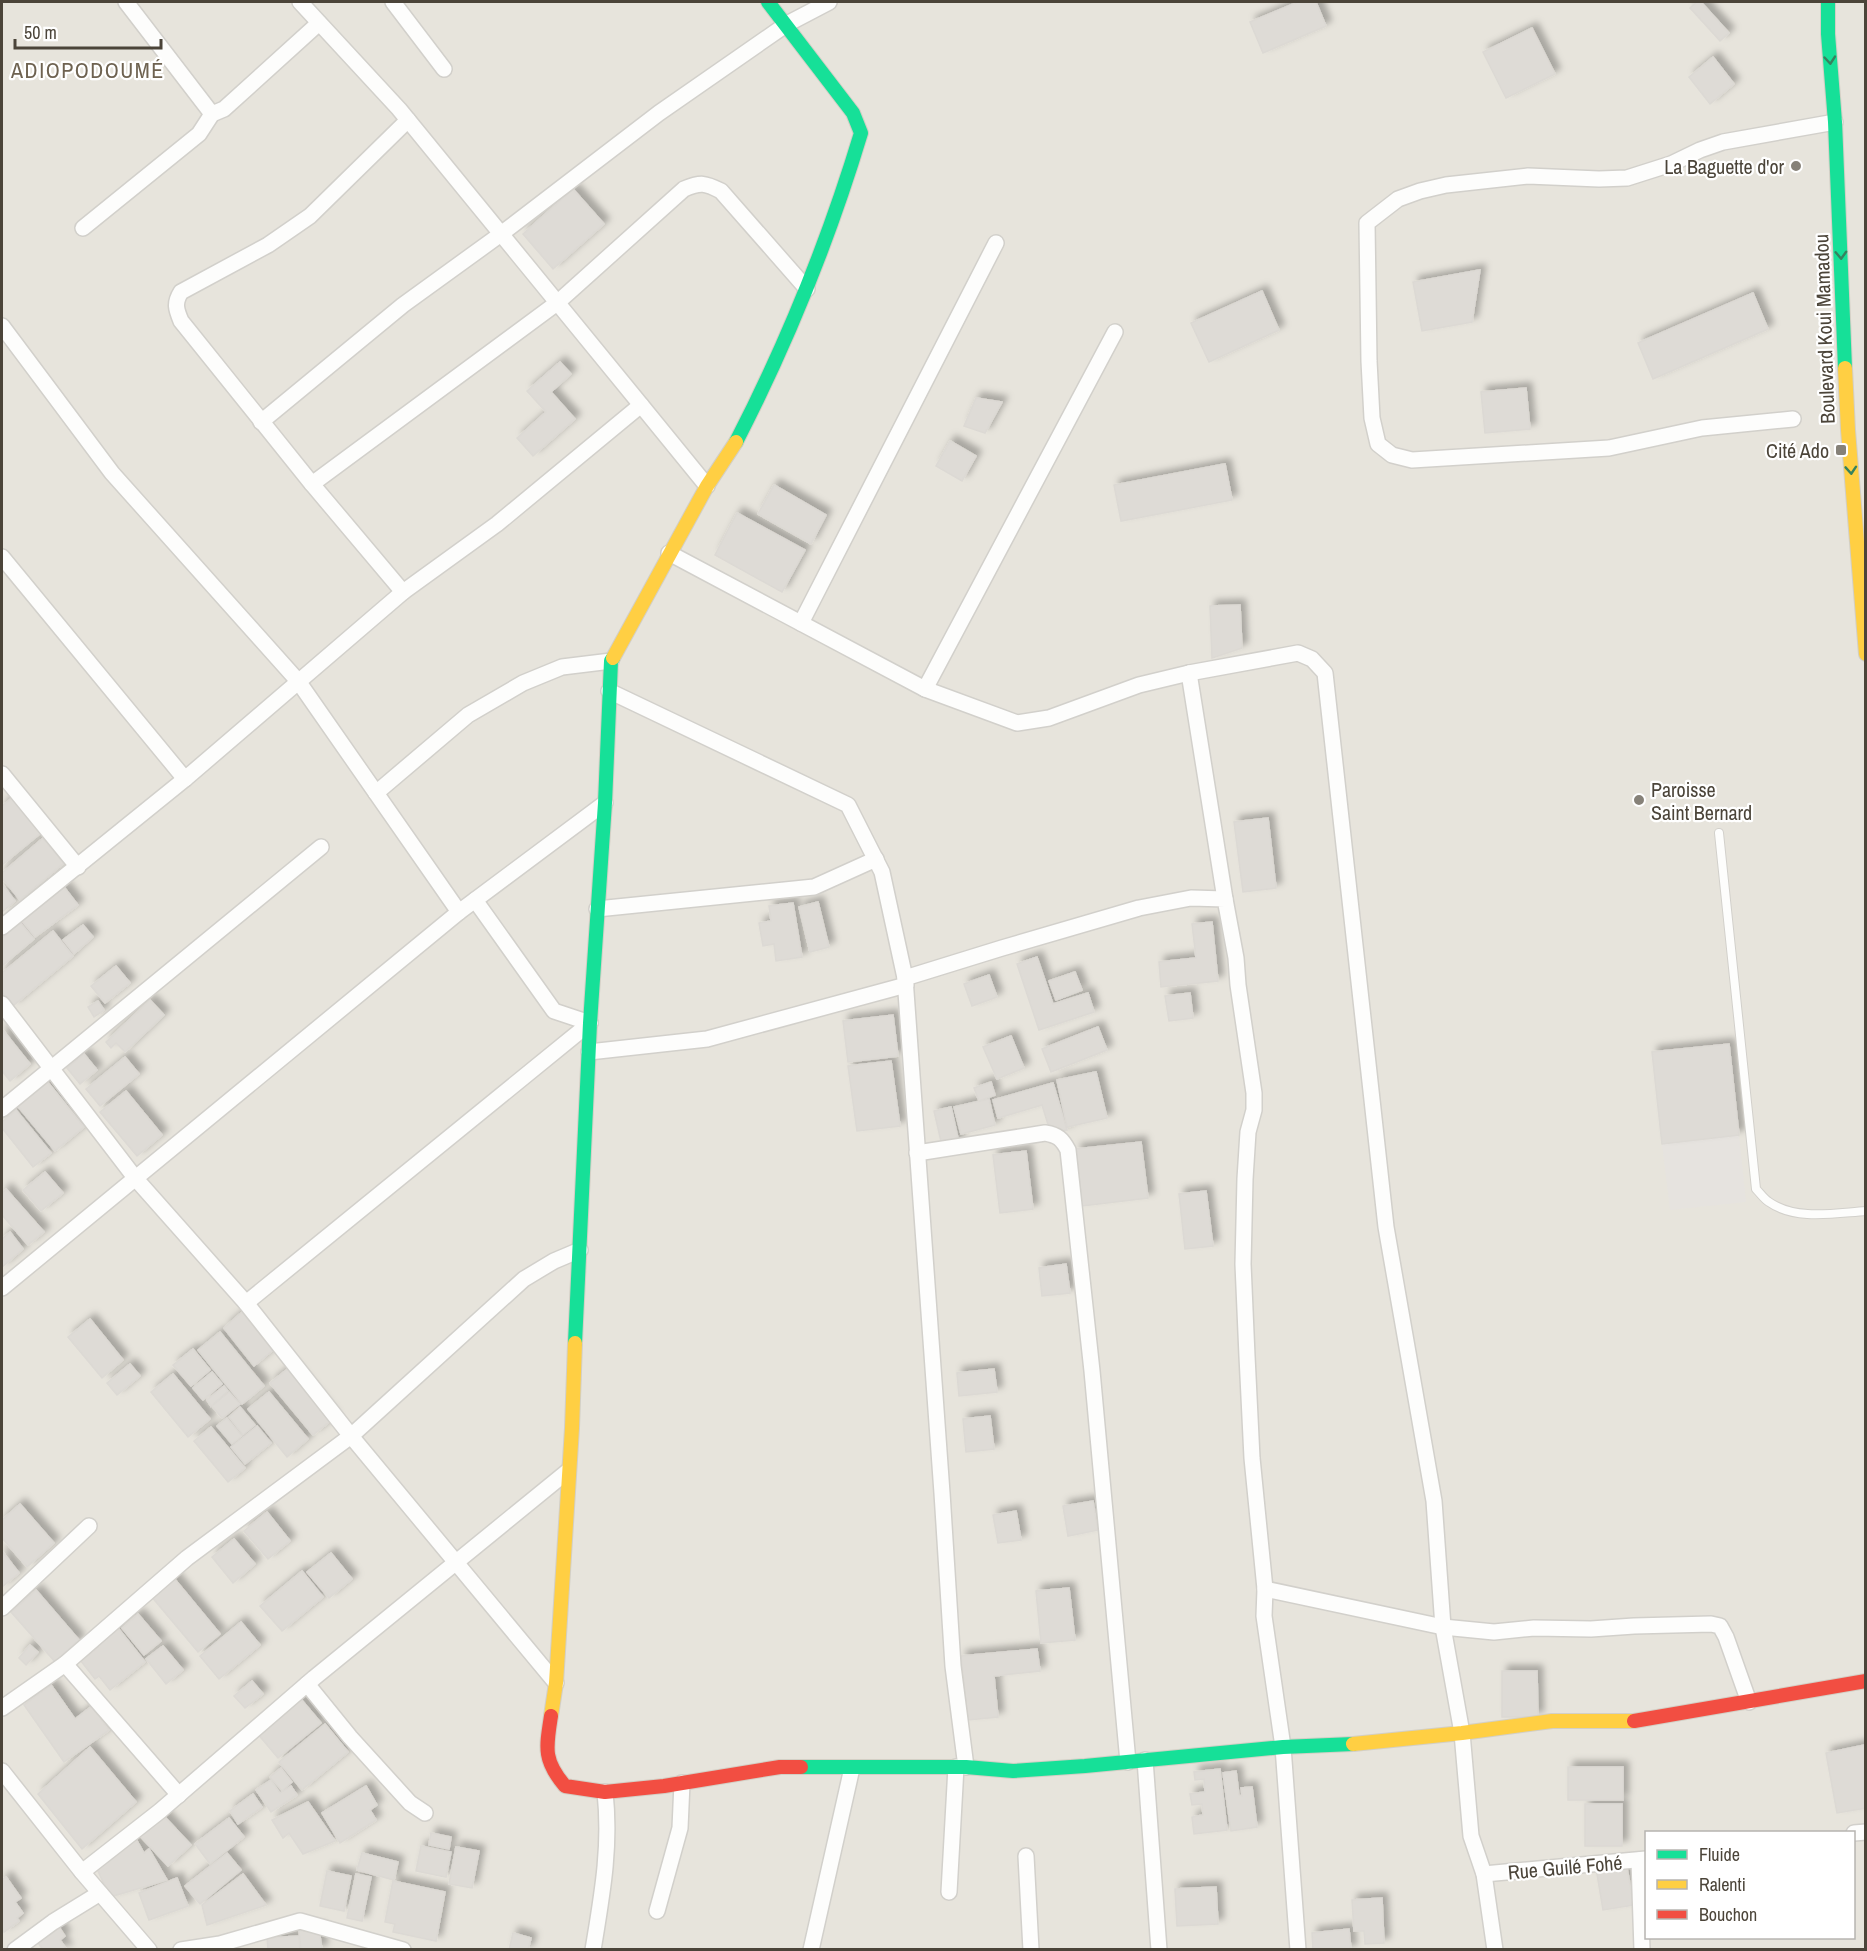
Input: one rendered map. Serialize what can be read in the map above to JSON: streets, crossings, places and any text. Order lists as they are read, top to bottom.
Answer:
{
  "streets": {
    "street": ["Boulevard Koui Mamadou", "Rue Guilé Fohé"]
  },
  "one_way": ["Boulevard Koui Mamadou"],
  "districts": ["ADIOPODOUMÉ"],
  "places": {
    "other": ["La Baguette d'or", "Paroisse Saint Bernard"],
    "transit": ["Cité Ado"]
  },
  "legend": ["Fluide", "Ralenti", "Bouchon"],
  "scale_bar": "50 m"
}
